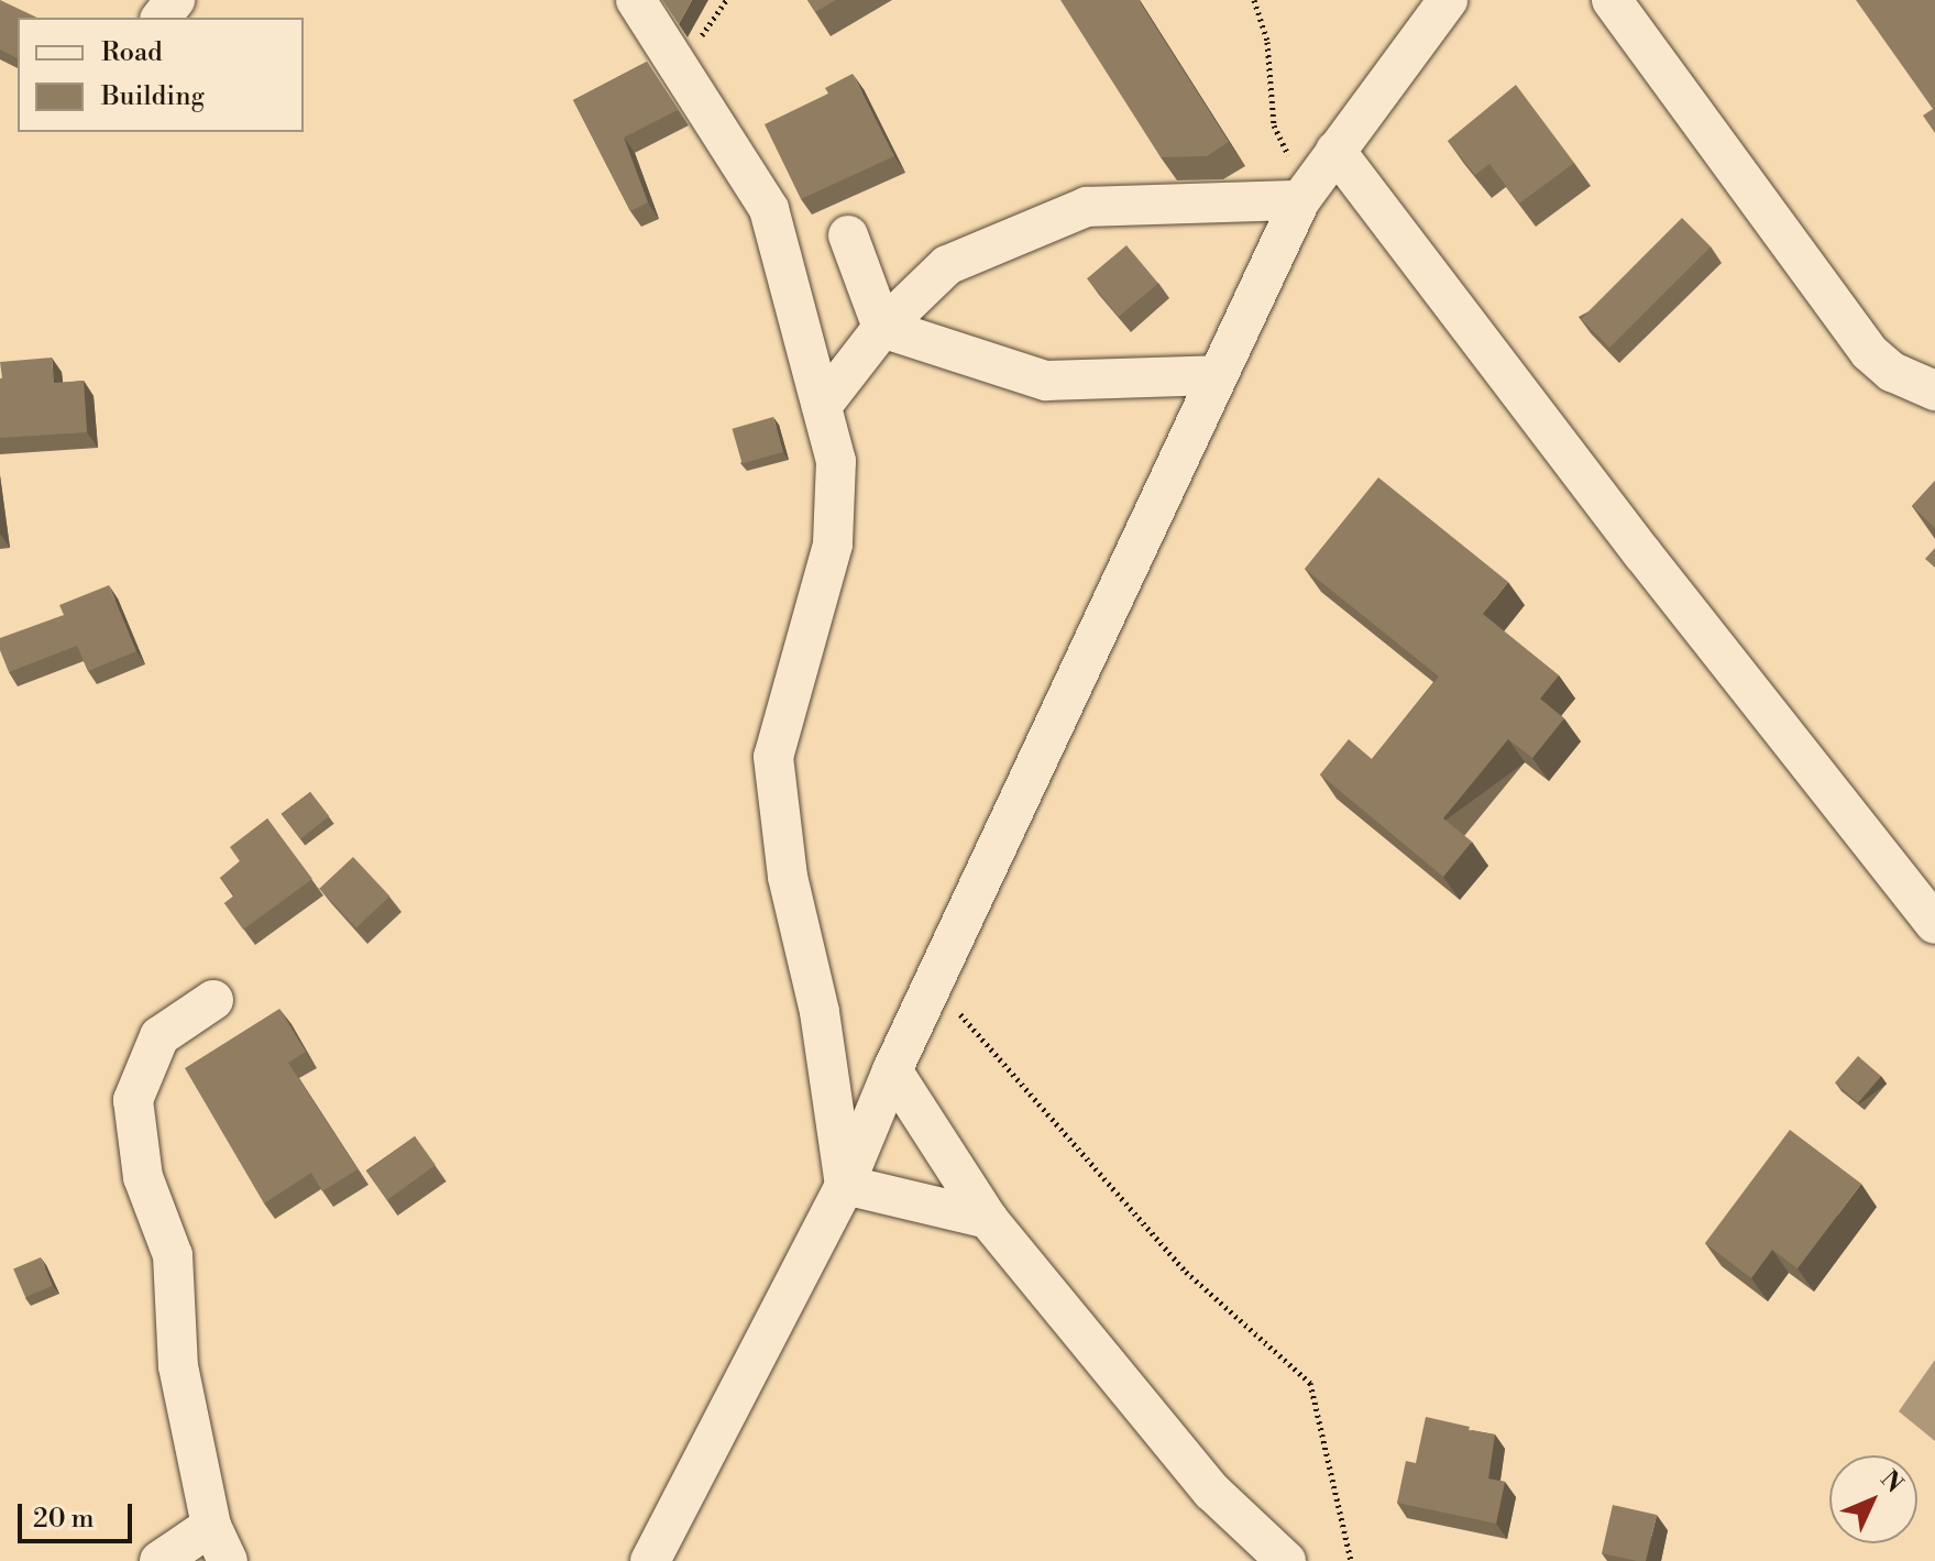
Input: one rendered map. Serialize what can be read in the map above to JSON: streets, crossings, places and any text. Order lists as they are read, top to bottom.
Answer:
{
  "legend": ["Road", "Building"],
  "scale_bar": "20 m",
  "north": "top right"
}
